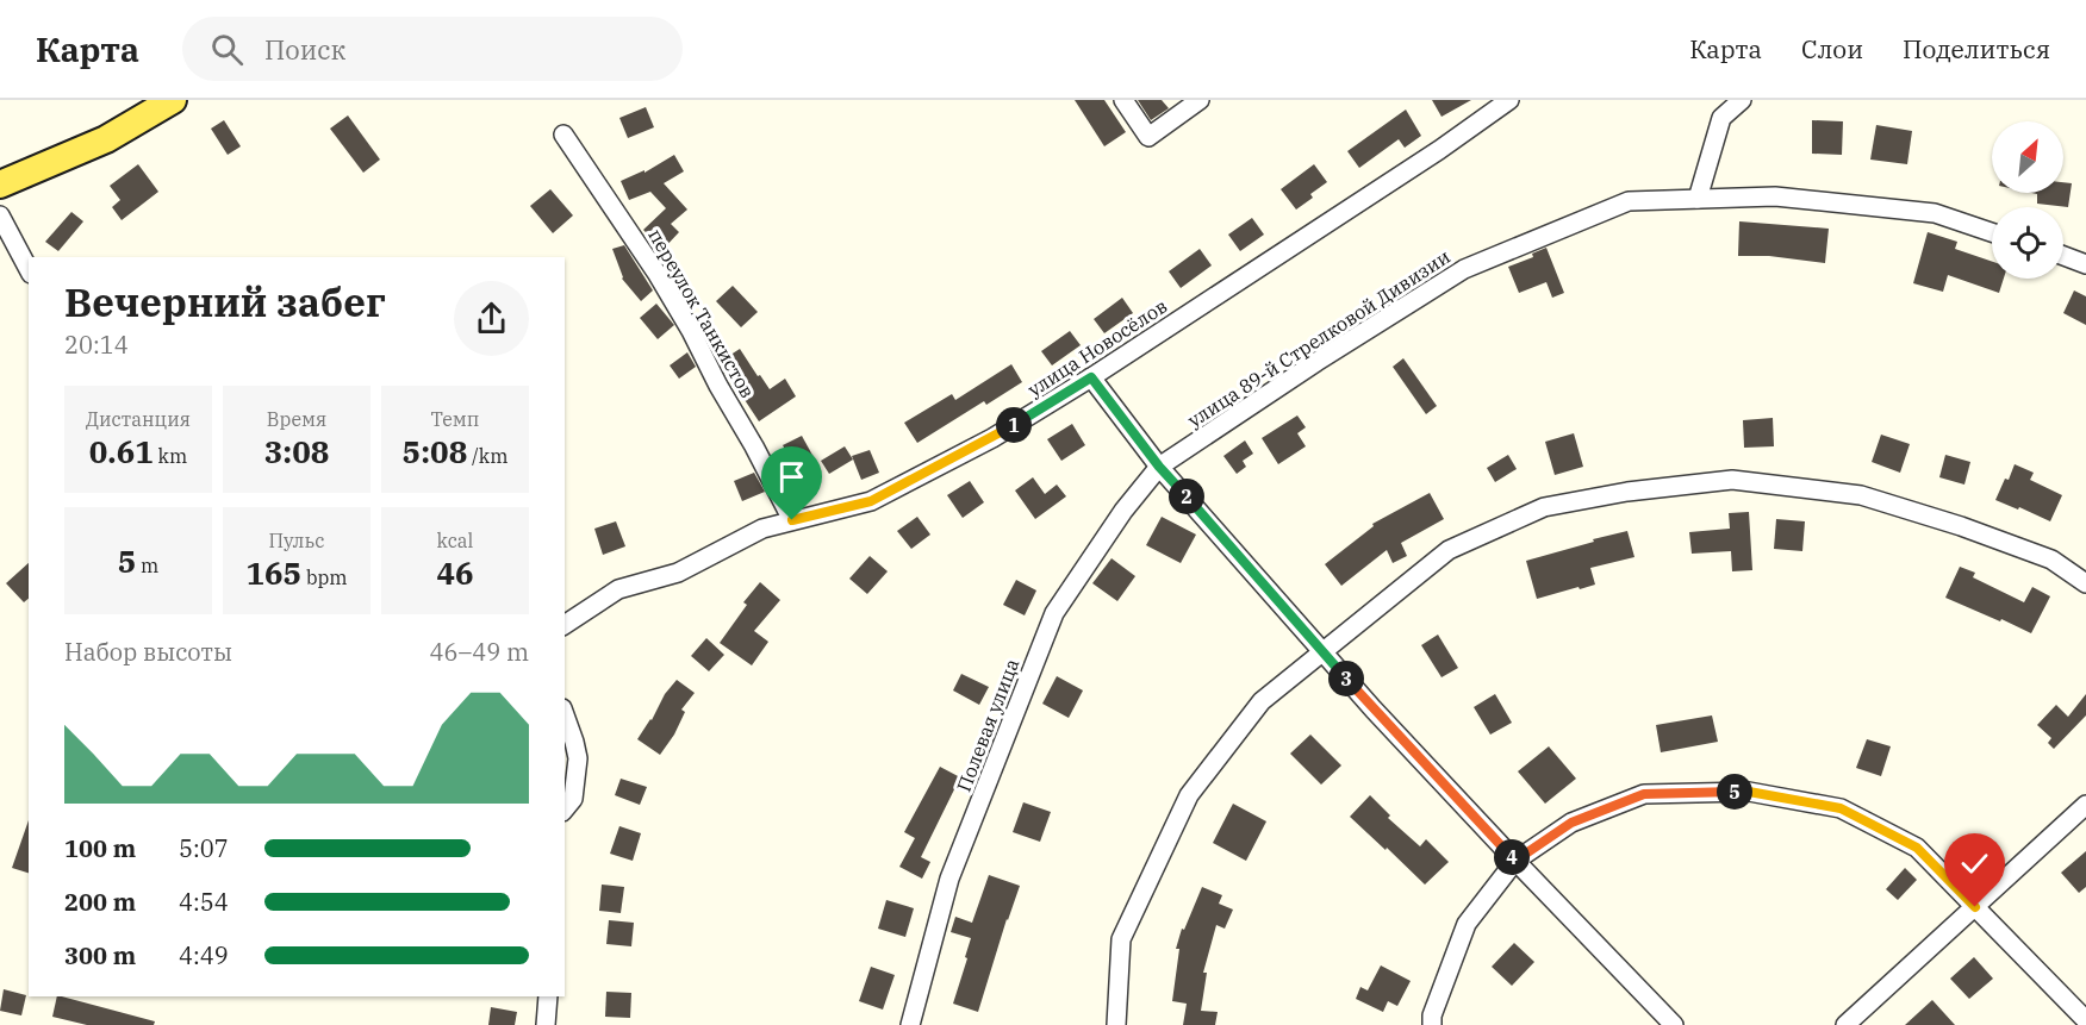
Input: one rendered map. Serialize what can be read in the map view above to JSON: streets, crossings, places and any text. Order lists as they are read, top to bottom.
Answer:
{
  "streets": {
    "street": [
      "переулок Танкистов",
      "улица 89-й Стрелковой Дивизии",
      "улица Новосёлов",
      "Полевая улица"
    ]
  },
  "crossings": [
    ["переулок Танкистов", "улица Новосёлов"],
    ["улица 89-й Стрелковой Дивизии", "Полевая улица"]
  ],
  "north": "top right",
  "page": {
    "header": "Карта",
    "search": "Поиск",
    "nav": ["Карта", "Слои", "Поделиться"],
    "heading": ["Вечерний забег", "20:14"],
    "stats": [
      ["Дистанция", "0.61 km"],
      ["Время", "3:08"],
      ["Темп", "5:08 /km"],
      ["5 m"],
      ["Пульс", "165 bpm"],
      ["kcal", "46"]
    ],
    "pins": [
      "1",
      "2",
      "3",
      "5",
      "4"
    ],
    "chart": ["Набор высоты", "46–49 m"],
    "list": [
      {
        "name": "100 m",
        "note": "5:07"
      },
      {
        "name": "200 m",
        "note": "4:54"
      },
      {
        "name": "300 m",
        "note": "4:49"
      }
    ]
  }
}
